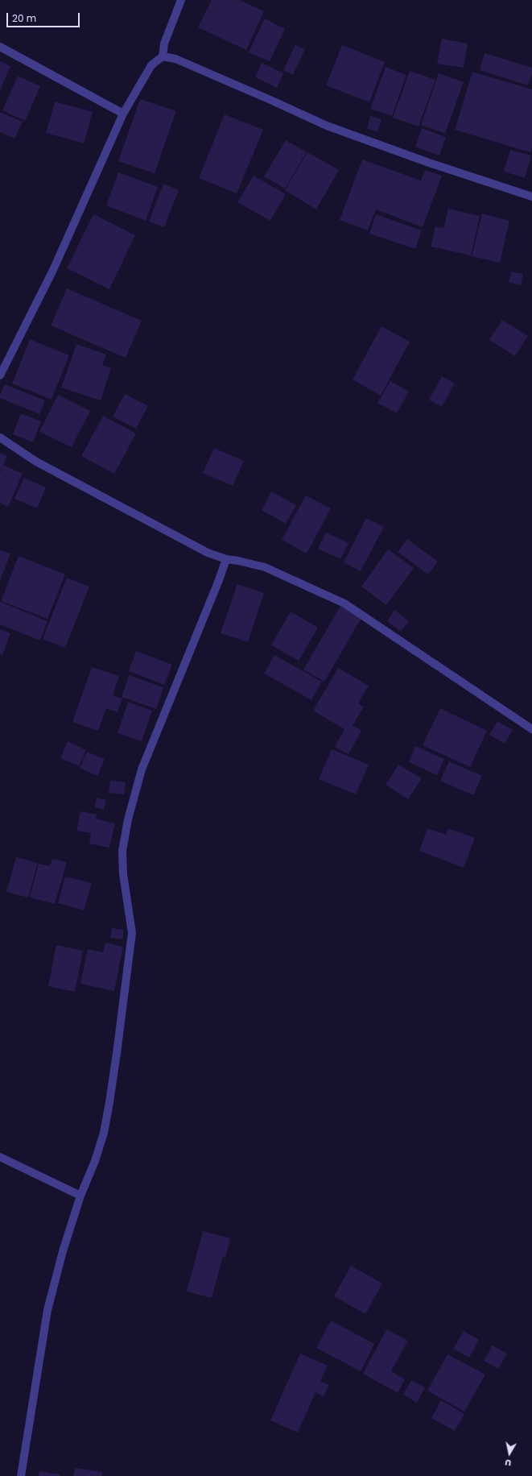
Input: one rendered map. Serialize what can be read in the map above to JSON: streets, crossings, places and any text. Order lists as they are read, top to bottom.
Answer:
{
  "scale_bar": "20 m",
  "north": "bottom"
}
